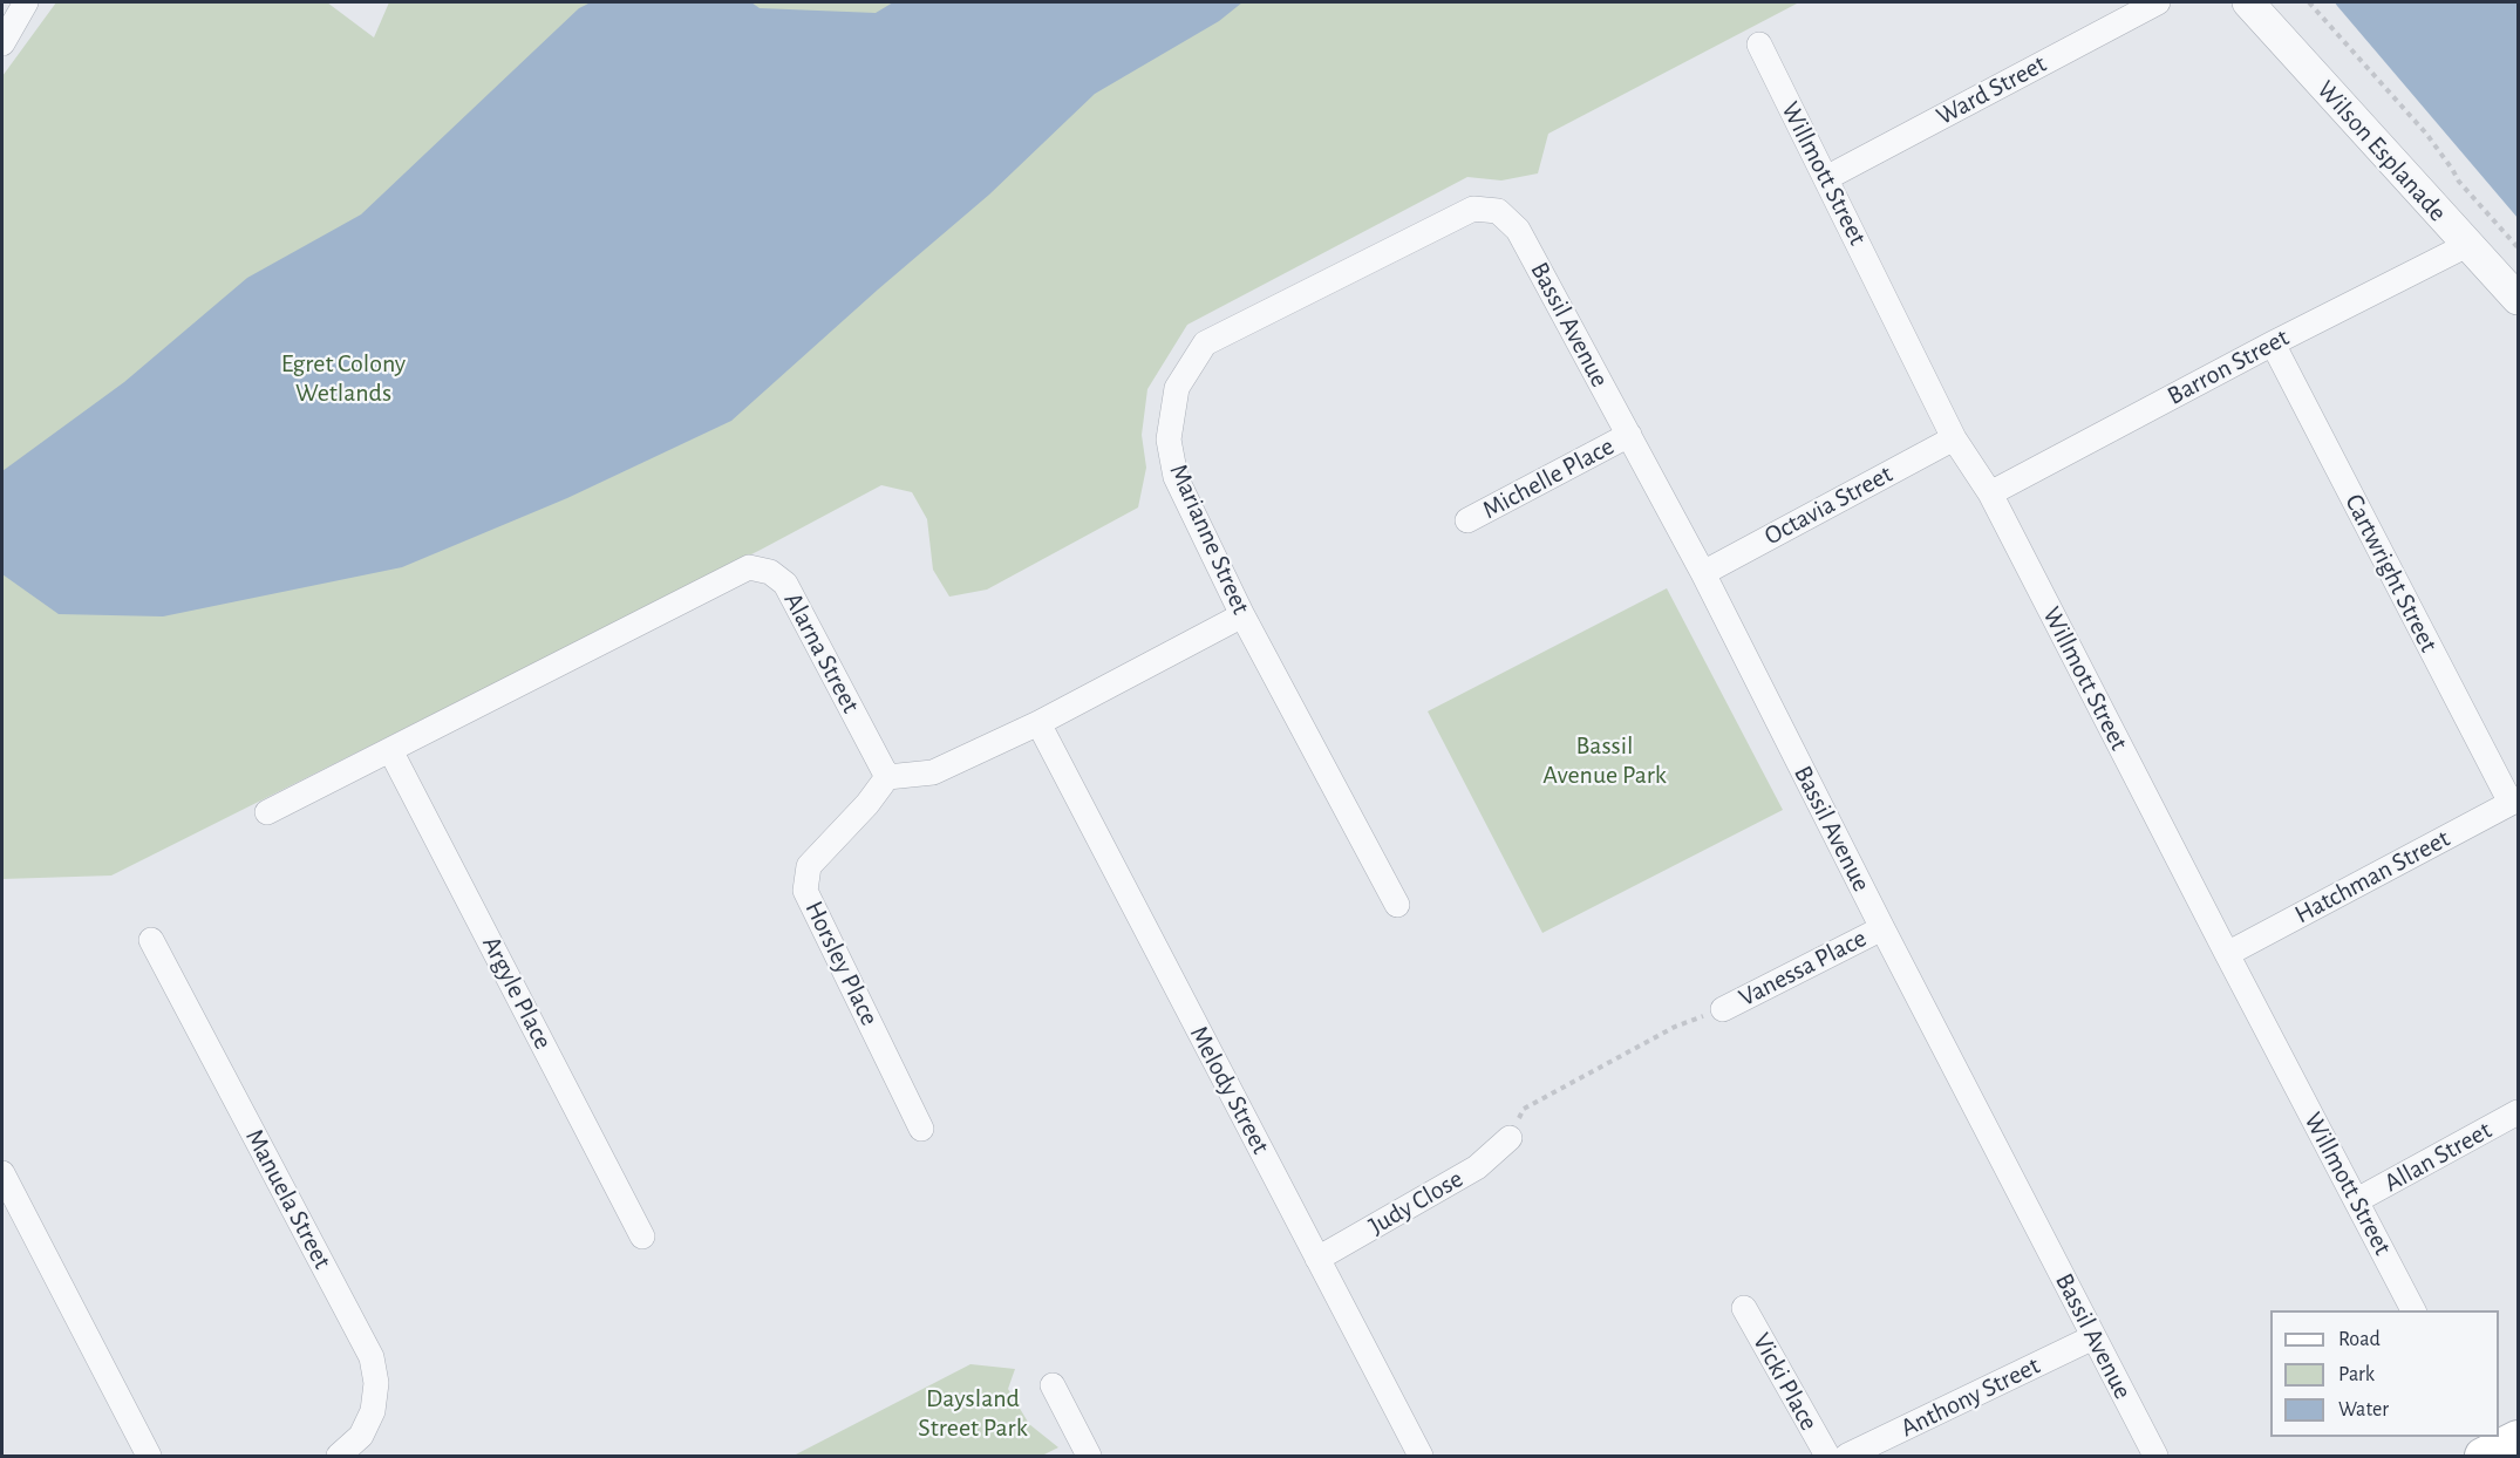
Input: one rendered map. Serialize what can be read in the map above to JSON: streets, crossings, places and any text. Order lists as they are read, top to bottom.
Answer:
{
  "streets": {
    "street": [
      "Ward Street",
      "Wilson Esplanade",
      "Willmott Street",
      "Bassil Avenue",
      "Barron Street",
      "Michelle Place",
      "Octavia Street",
      "Marianne Street",
      "Cartwright Street",
      "Alarna Street",
      "Hatchman Street",
      "Horsley Place",
      "Vanessa Place",
      "Argyle Place",
      "Melody Street",
      "Allan Street",
      "Manuela Street",
      "Judy Close",
      "Vicki Place",
      "Anthony Street"
    ]
  },
  "crossings": [
    ["Ward Street", "Willmott Street"],
    ["Wilson Esplanade", "Barron Street"],
    ["Willmott Street", "Barron Street"],
    ["Willmott Street", "Octavia Street"],
    ["Willmott Street", "Hatchman Street"],
    ["Willmott Street", "Allan Street"],
    ["Bassil Avenue", "Michelle Place"],
    ["Bassil Avenue", "Octavia Street"],
    ["Bassil Avenue", "Marianne Street"],
    ["Bassil Avenue", "Vanessa Place"],
    ["Bassil Avenue", "Anthony Street"],
    ["Barron Street", "Cartwright Street"],
    ["Cartwright Street", "Hatchman Street"],
    ["Alarna Street", "Horsley Place"],
    ["Alarna Street", "Argyle Place"],
    ["Melody Street", "Judy Close"]
  ],
  "parks": ["Egret Colony Wetlands", "Bassil Avenue Park", "Daysland Street Park"],
  "legend": ["Road", "Park", "Water"]
}
